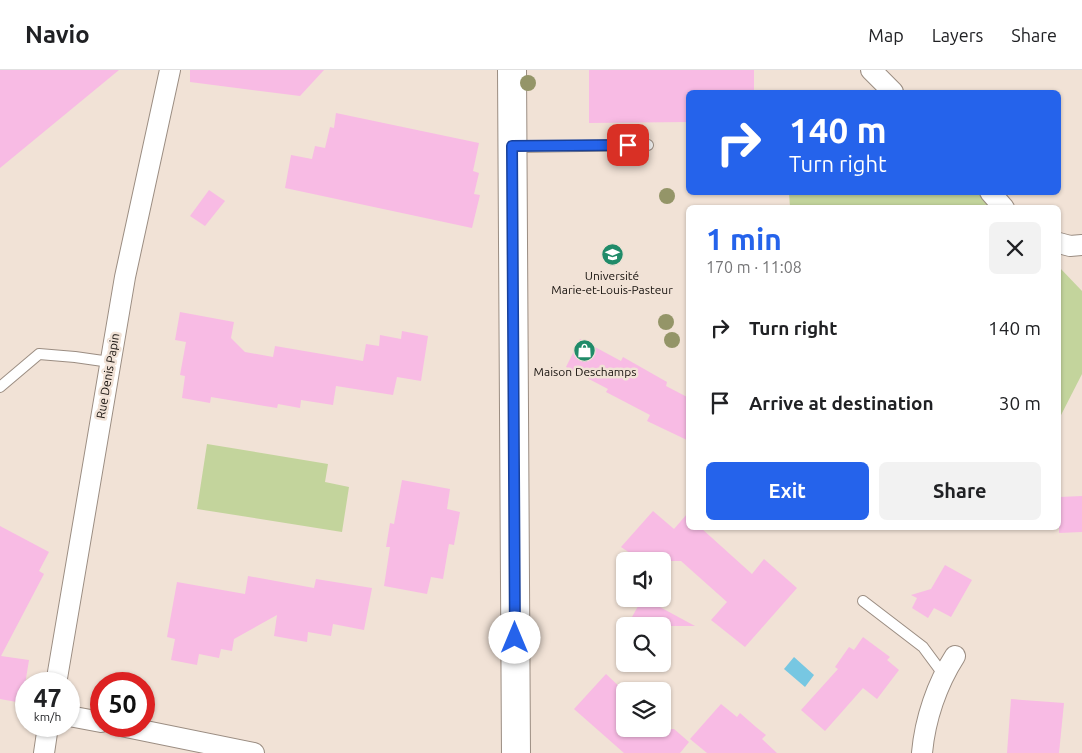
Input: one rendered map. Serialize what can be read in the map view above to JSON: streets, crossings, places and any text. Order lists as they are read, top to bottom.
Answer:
{
  "streets": {
    "street": ["Rue Denis Papin"]
  },
  "places": {
    "school or university": ["Université Marie-et-Louis-Pasteur"],
    "shop": ["Maison Deschamps"]
  },
  "page": {
    "header": "Navio",
    "nav": ["Map", "Layers", "Share"],
    "turn": ["140 m", "Turn right"],
    "heading": ["1 min", "170 m · 11:08"],
    "list": [
      {
        "name": "Turn right",
        "value": "140 m"
      },
      {
        "name": "Arrive at destination",
        "value": "30 m"
      }
    ],
    "buttons": ["Exit", "Share"],
    "speed": "47 km/h",
    "limit": "50"
  }
}
